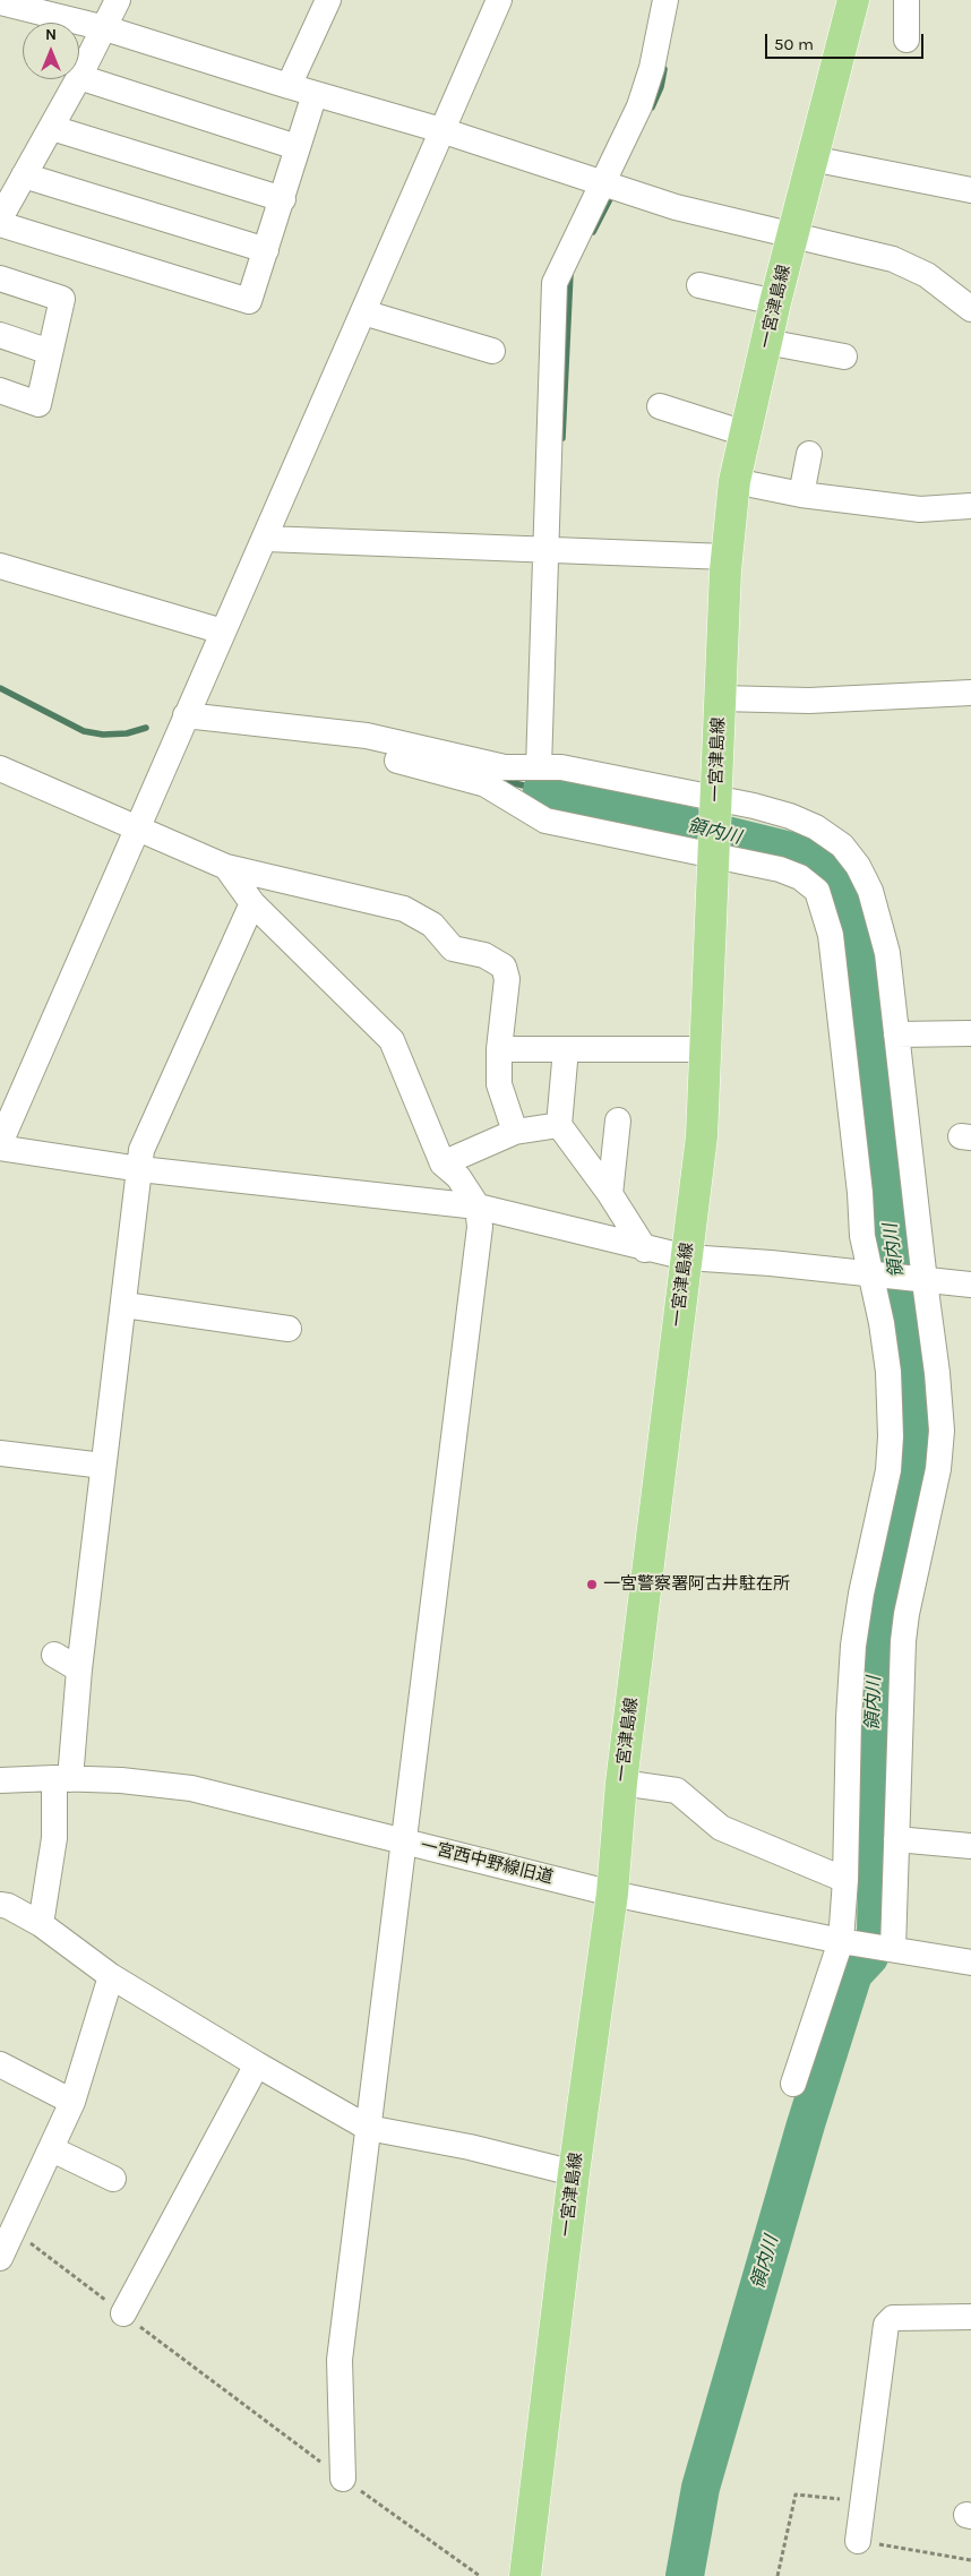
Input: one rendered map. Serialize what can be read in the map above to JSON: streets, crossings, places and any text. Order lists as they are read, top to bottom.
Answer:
{
  "streets": {
    "main road": ["一宮津島線"],
    "street": ["一宮西中野線旧道"]
  },
  "crossings": [
    ["一宮津島線", "一宮西中野線旧道"]
  ],
  "water": ["領内川"],
  "places": ["一宮警察署阿古井駐在所"],
  "scale_bar": "50 m",
  "north": "top"
}
